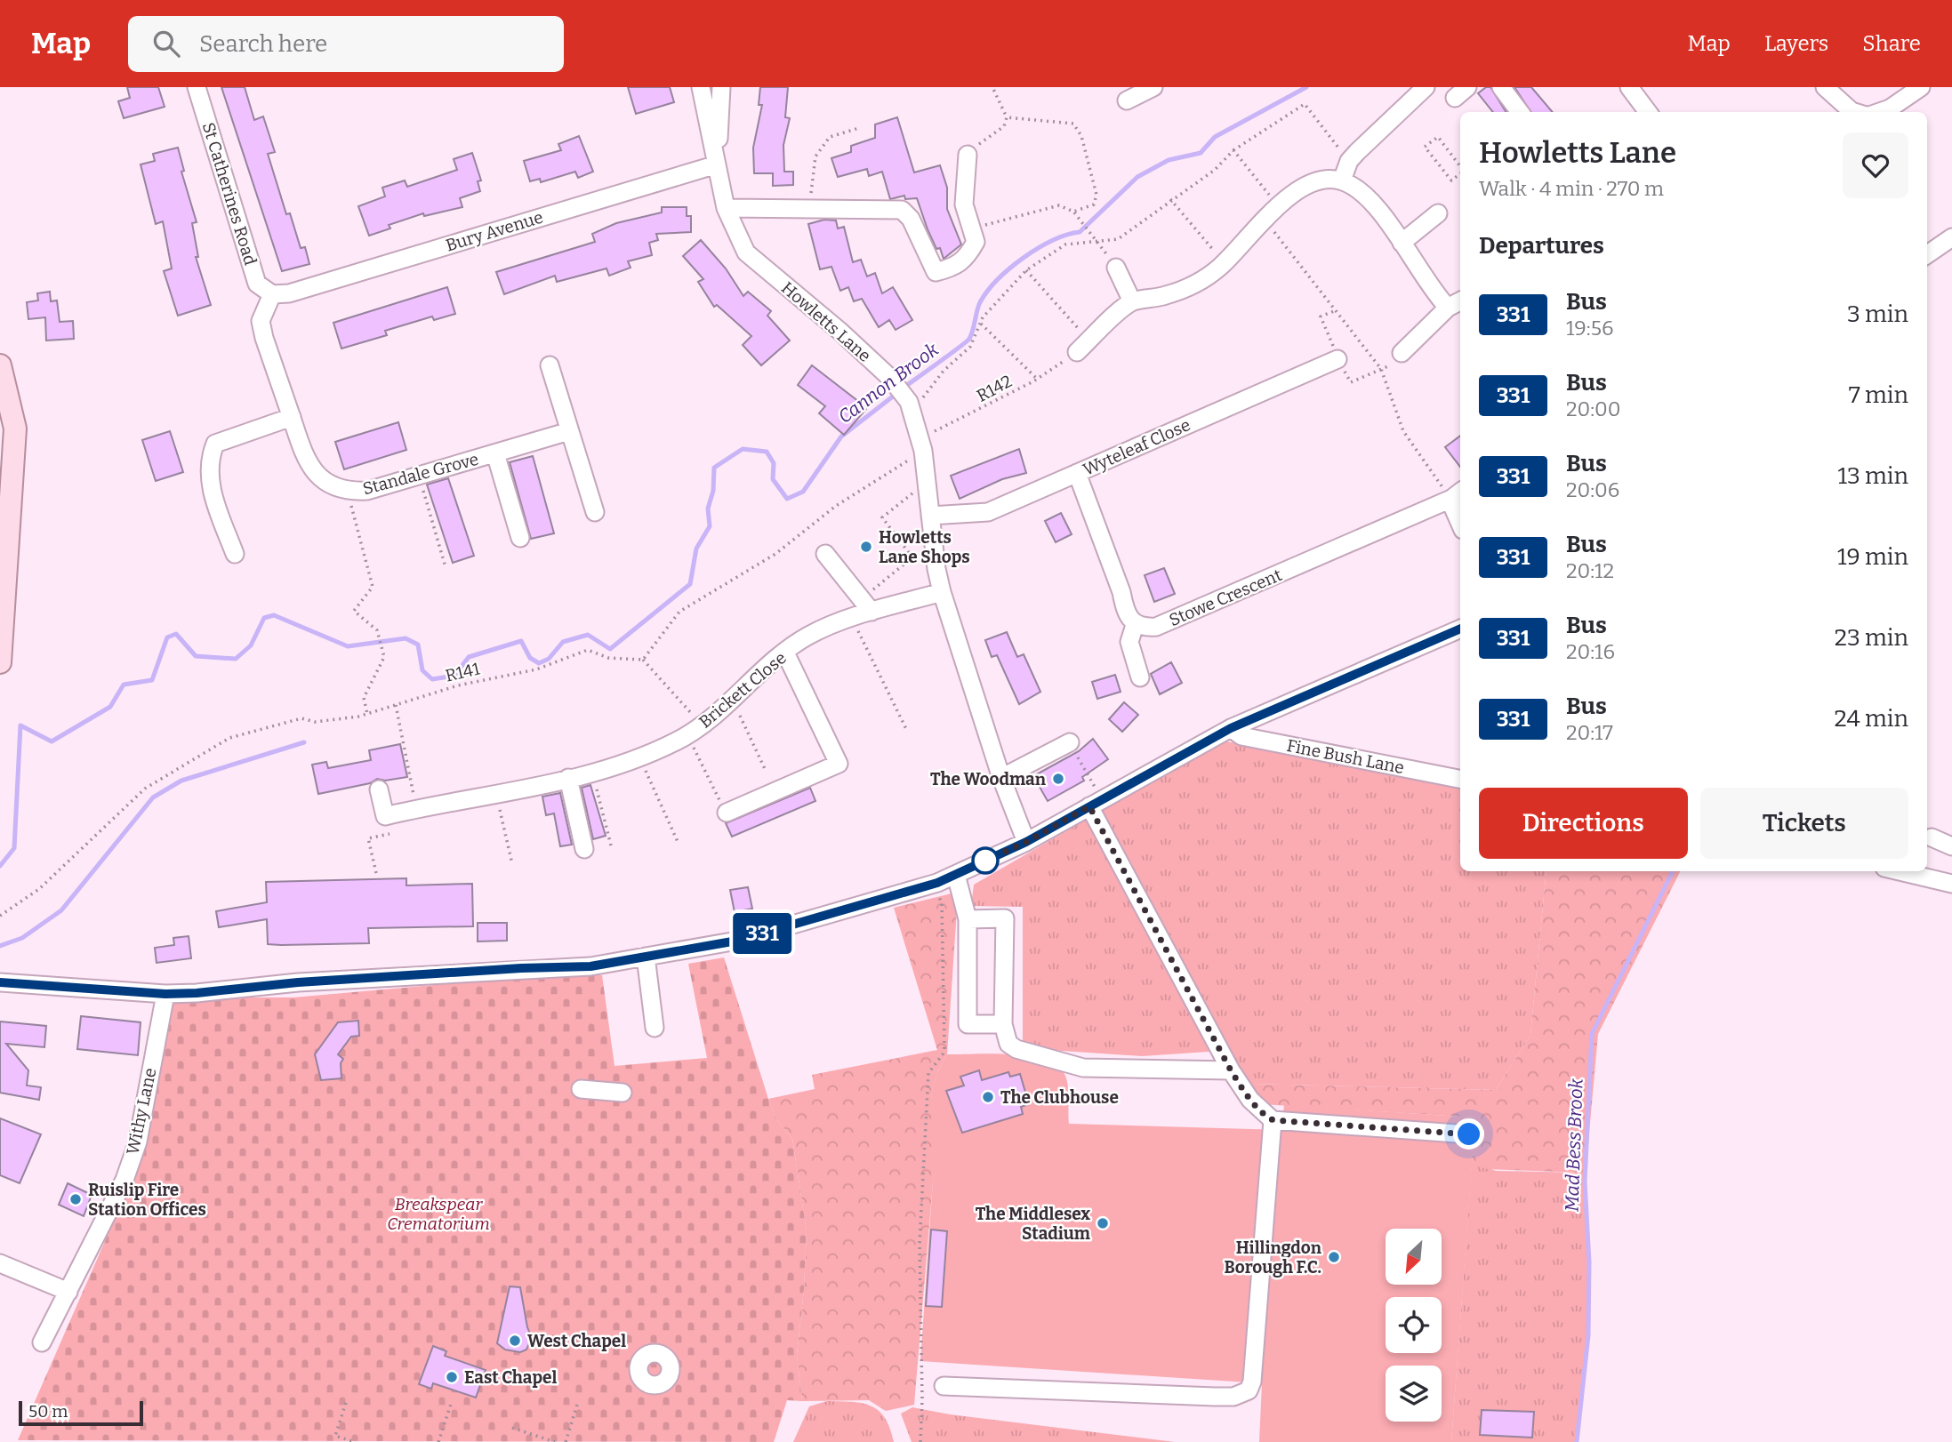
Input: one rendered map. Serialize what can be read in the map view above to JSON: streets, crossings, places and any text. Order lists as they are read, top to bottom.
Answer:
{
  "streets": {
    "street": [
      "St Catherines Road",
      "Bury Avenue",
      "Howletts Lane",
      "Wyteleaf Close",
      "Standale Grove",
      "Stowe Crescent",
      "Brickett Close",
      "Fine Bush Lane",
      "Withy Lane"
    ],
    "path": ["R142", "R141"]
  },
  "crossings": [
    ["St Catherines Road", "Bury Avenue"],
    ["St Catherines Road", "Standale Grove"],
    ["Bury Avenue", "Howletts Lane"],
    ["Bury Avenue", "Standale Grove"],
    ["Howletts Lane", "R142"],
    ["Howletts Lane", "Wyteleaf Close"],
    ["Howletts Lane", "Brickett Close"]
  ],
  "water": ["Cannon Brook", "Mad Bess Brook"],
  "parks": ["Breakspear Crematorium"],
  "places": [
    "Howletts Lane Shops",
    "The Woodman",
    "The Clubhouse",
    "Ruislip Fire Station Offices",
    "The Middlesex Stadium",
    "Hillingdon Borough F.C.",
    "West Chapel",
    "East Chapel"
  ],
  "lines": ["bus line 331"],
  "scale_bar": "50 m",
  "north": "bottom left",
  "page": {
    "header": "Map",
    "search": "Search here",
    "nav": ["Map", "Layers", "Share"],
    "on_map": "331",
    "heading": [
      ["Howletts Lane", "Walk · 4 min · 270 m"],
      "Departures"
    ],
    "list": [
      {
        "mark": "331",
        "name": "Bus",
        "note": "19:56",
        "value": "3 min"
      },
      {
        "mark": "331",
        "name": "Bus",
        "note": "20:00",
        "value": "7 min"
      },
      {
        "mark": "331",
        "name": "Bus",
        "note": "20:06",
        "value": "13 min"
      },
      {
        "mark": "331",
        "name": "Bus",
        "note": "20:12",
        "value": "19 min"
      },
      {
        "mark": "331",
        "name": "Bus",
        "note": "20:16",
        "value": "23 min"
      },
      {
        "mark": "331",
        "name": "Bus",
        "note": "20:17",
        "value": "24 min"
      }
    ],
    "buttons": ["Directions", "Tickets"],
    "scale": "50 m"
  }
}
